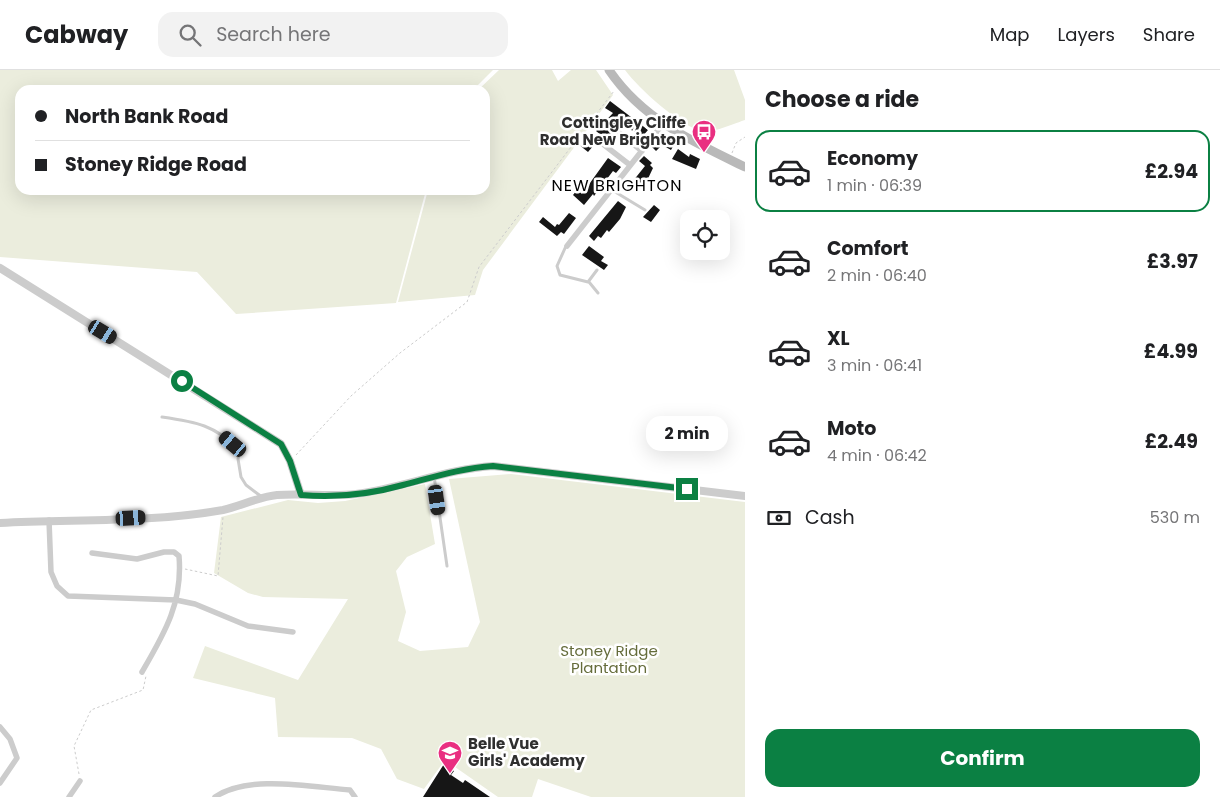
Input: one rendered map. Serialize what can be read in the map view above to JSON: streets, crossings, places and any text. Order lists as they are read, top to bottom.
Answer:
{
  "districts": ["NEW BRIGHTON"],
  "parks": ["Stoney Ridge Plantation"],
  "places": {
    "bus stop": ["Cottingley Cliffe Road New Brighton"],
    "school or university": ["Belle Vue Girls' Academy"]
  },
  "page": {
    "header": "Cabway",
    "search": "Search here",
    "nav": ["Map", "Layers", "Share"],
    "heading": "Choose a ride",
    "banner": ["North Bank Road", "Stoney Ridge Road"],
    "list": [
      {
        "name": "Economy",
        "note": "1 min · 06:39",
        "value": "£2.94"
      },
      {
        "name": "Comfort",
        "note": "2 min · 06:40",
        "value": "£3.97"
      },
      {
        "name": "XL",
        "note": "3 min · 06:41",
        "value": "£4.99"
      },
      {
        "name": "Moto",
        "note": "4 min · 06:42",
        "value": "£2.49"
      }
    ],
    "bubble": "2 min",
    "pay": ["Cash", "530 m"],
    "buttons": "Confirm"
  }
}
